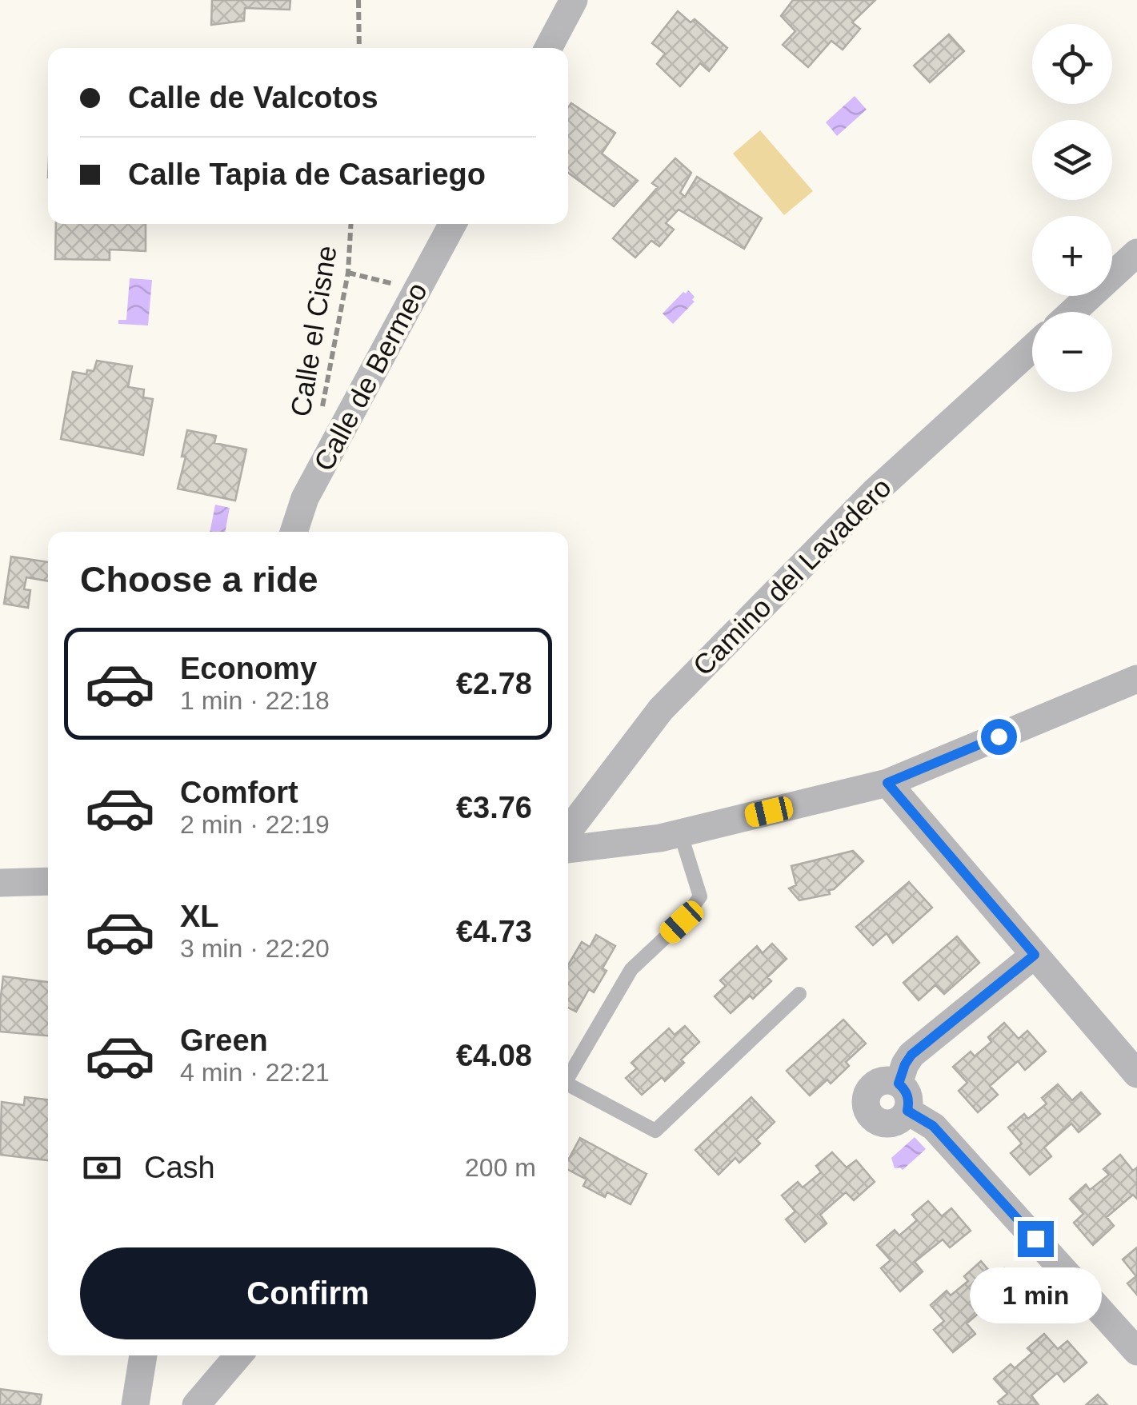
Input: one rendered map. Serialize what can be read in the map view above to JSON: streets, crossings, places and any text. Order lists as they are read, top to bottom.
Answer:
{
  "streets": {
    "street": ["Calle de Bermeo", "Camino del Lavadero"],
    "path": ["Calle el Cisne"]
  },
  "page": {
    "map_buttons": ["+", "−"],
    "banner": ["Calle de Valcotos", "Calle Tapia de Casariego"],
    "heading": "Choose a ride",
    "list": [
      {
        "name": "Economy",
        "note": "1 min · 22:18",
        "value": "€2.78"
      },
      {
        "name": "Comfort",
        "note": "2 min · 22:19",
        "value": "€3.76"
      },
      {
        "name": "XL",
        "note": "3 min · 22:20",
        "value": "€4.73"
      },
      {
        "name": "Green",
        "note": "4 min · 22:21",
        "value": "€4.08"
      }
    ],
    "pay": ["Cash", "200 m"],
    "buttons": "Confirm",
    "bubble": "1 min"
  }
}
